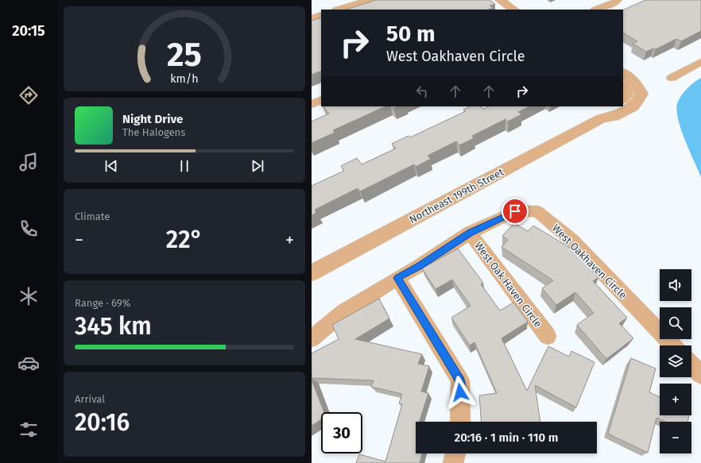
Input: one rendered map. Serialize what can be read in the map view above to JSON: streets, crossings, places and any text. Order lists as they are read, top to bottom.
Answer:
{
  "streets": {
    "street": ["Northeast 199th Street", "West Oakhaven Circle", "West Oak Haven Circle"]
  },
  "crossings": [
    ["West Oakhaven Circle", "West Oak Haven Circle"]
  ],
  "page": {
    "tabs": "20:15",
    "turn": ["50 m", "West Oakhaven Circle"],
    "song": ["Night Drive", "The Halogens"],
    "tile": [
      "Climate",
      ["Range · 69%", "345 km"],
      ["Arrival", "20:16"]
    ],
    "heat": ["−", "22°", "+"],
    "map_buttons": ["+", "−"],
    "limit": "30",
    "trip": "20:16 · 1 min · 110 m",
    "gauge": ["25", "km/h"]
  }
}
